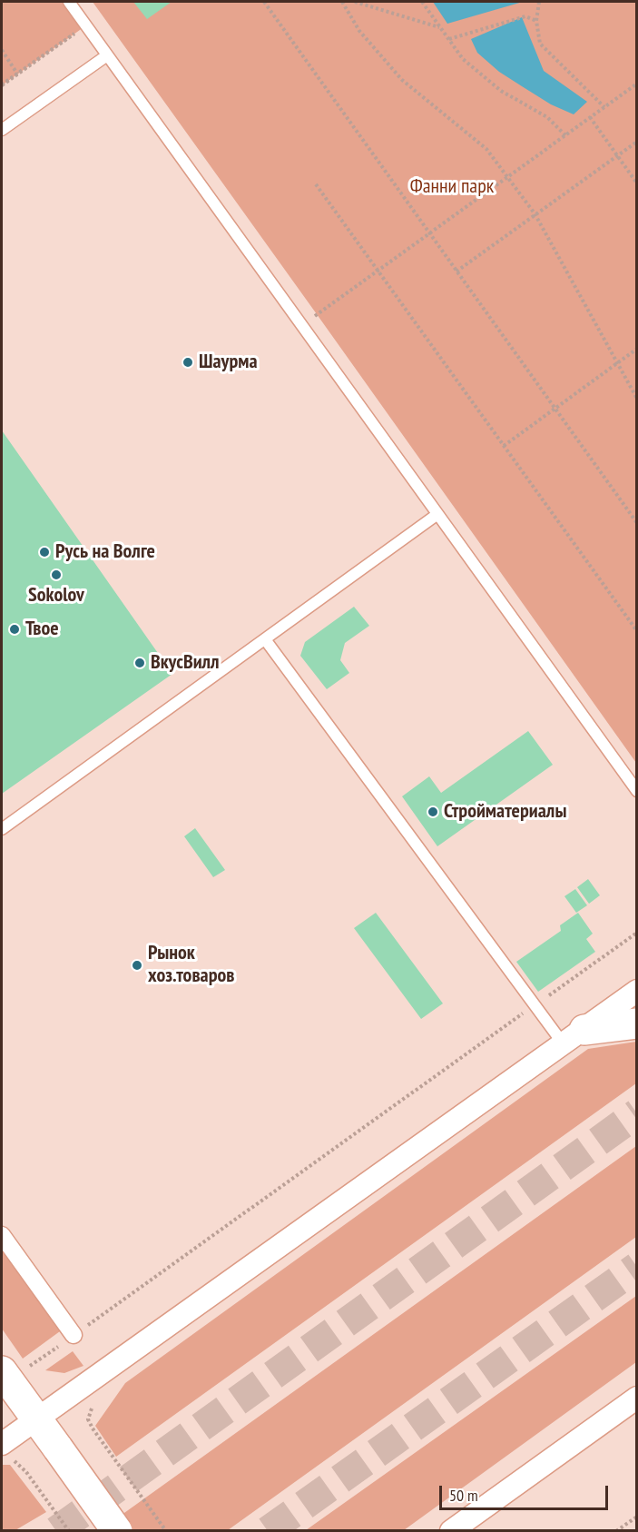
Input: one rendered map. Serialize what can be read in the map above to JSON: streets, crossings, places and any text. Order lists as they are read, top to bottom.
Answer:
{
  "parks": ["Фанни парк"],
  "places": [
    "Шаурма",
    "Русь на Волге",
    "Sokolov",
    "Твое",
    "ВкусВилл",
    "Стройматериалы",
    "Рынок хоз.товаров"
  ],
  "scale_bar": "50 m"
}
